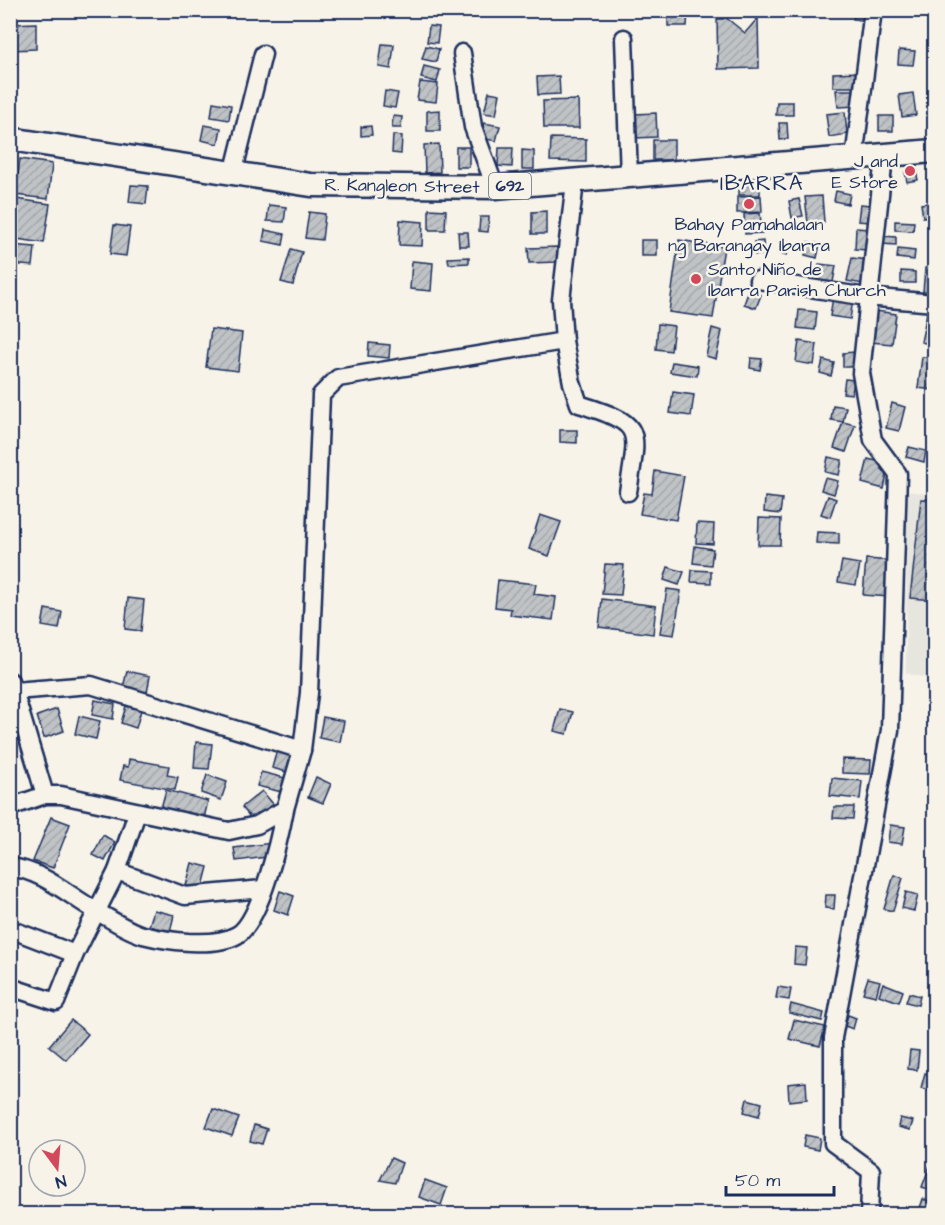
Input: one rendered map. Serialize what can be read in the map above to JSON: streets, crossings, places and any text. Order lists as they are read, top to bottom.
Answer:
{
  "streets": {
    "main road": ["R. Kangleon Street", "692"]
  },
  "districts": ["IBARRA"],
  "places": ["J and E Store", "Bahay Pamahalaan ng Barangay Ibarra", "Santo Niño de Ibarra Parish Church"],
  "scale_bar": "50 m",
  "north": "bottom"
}
